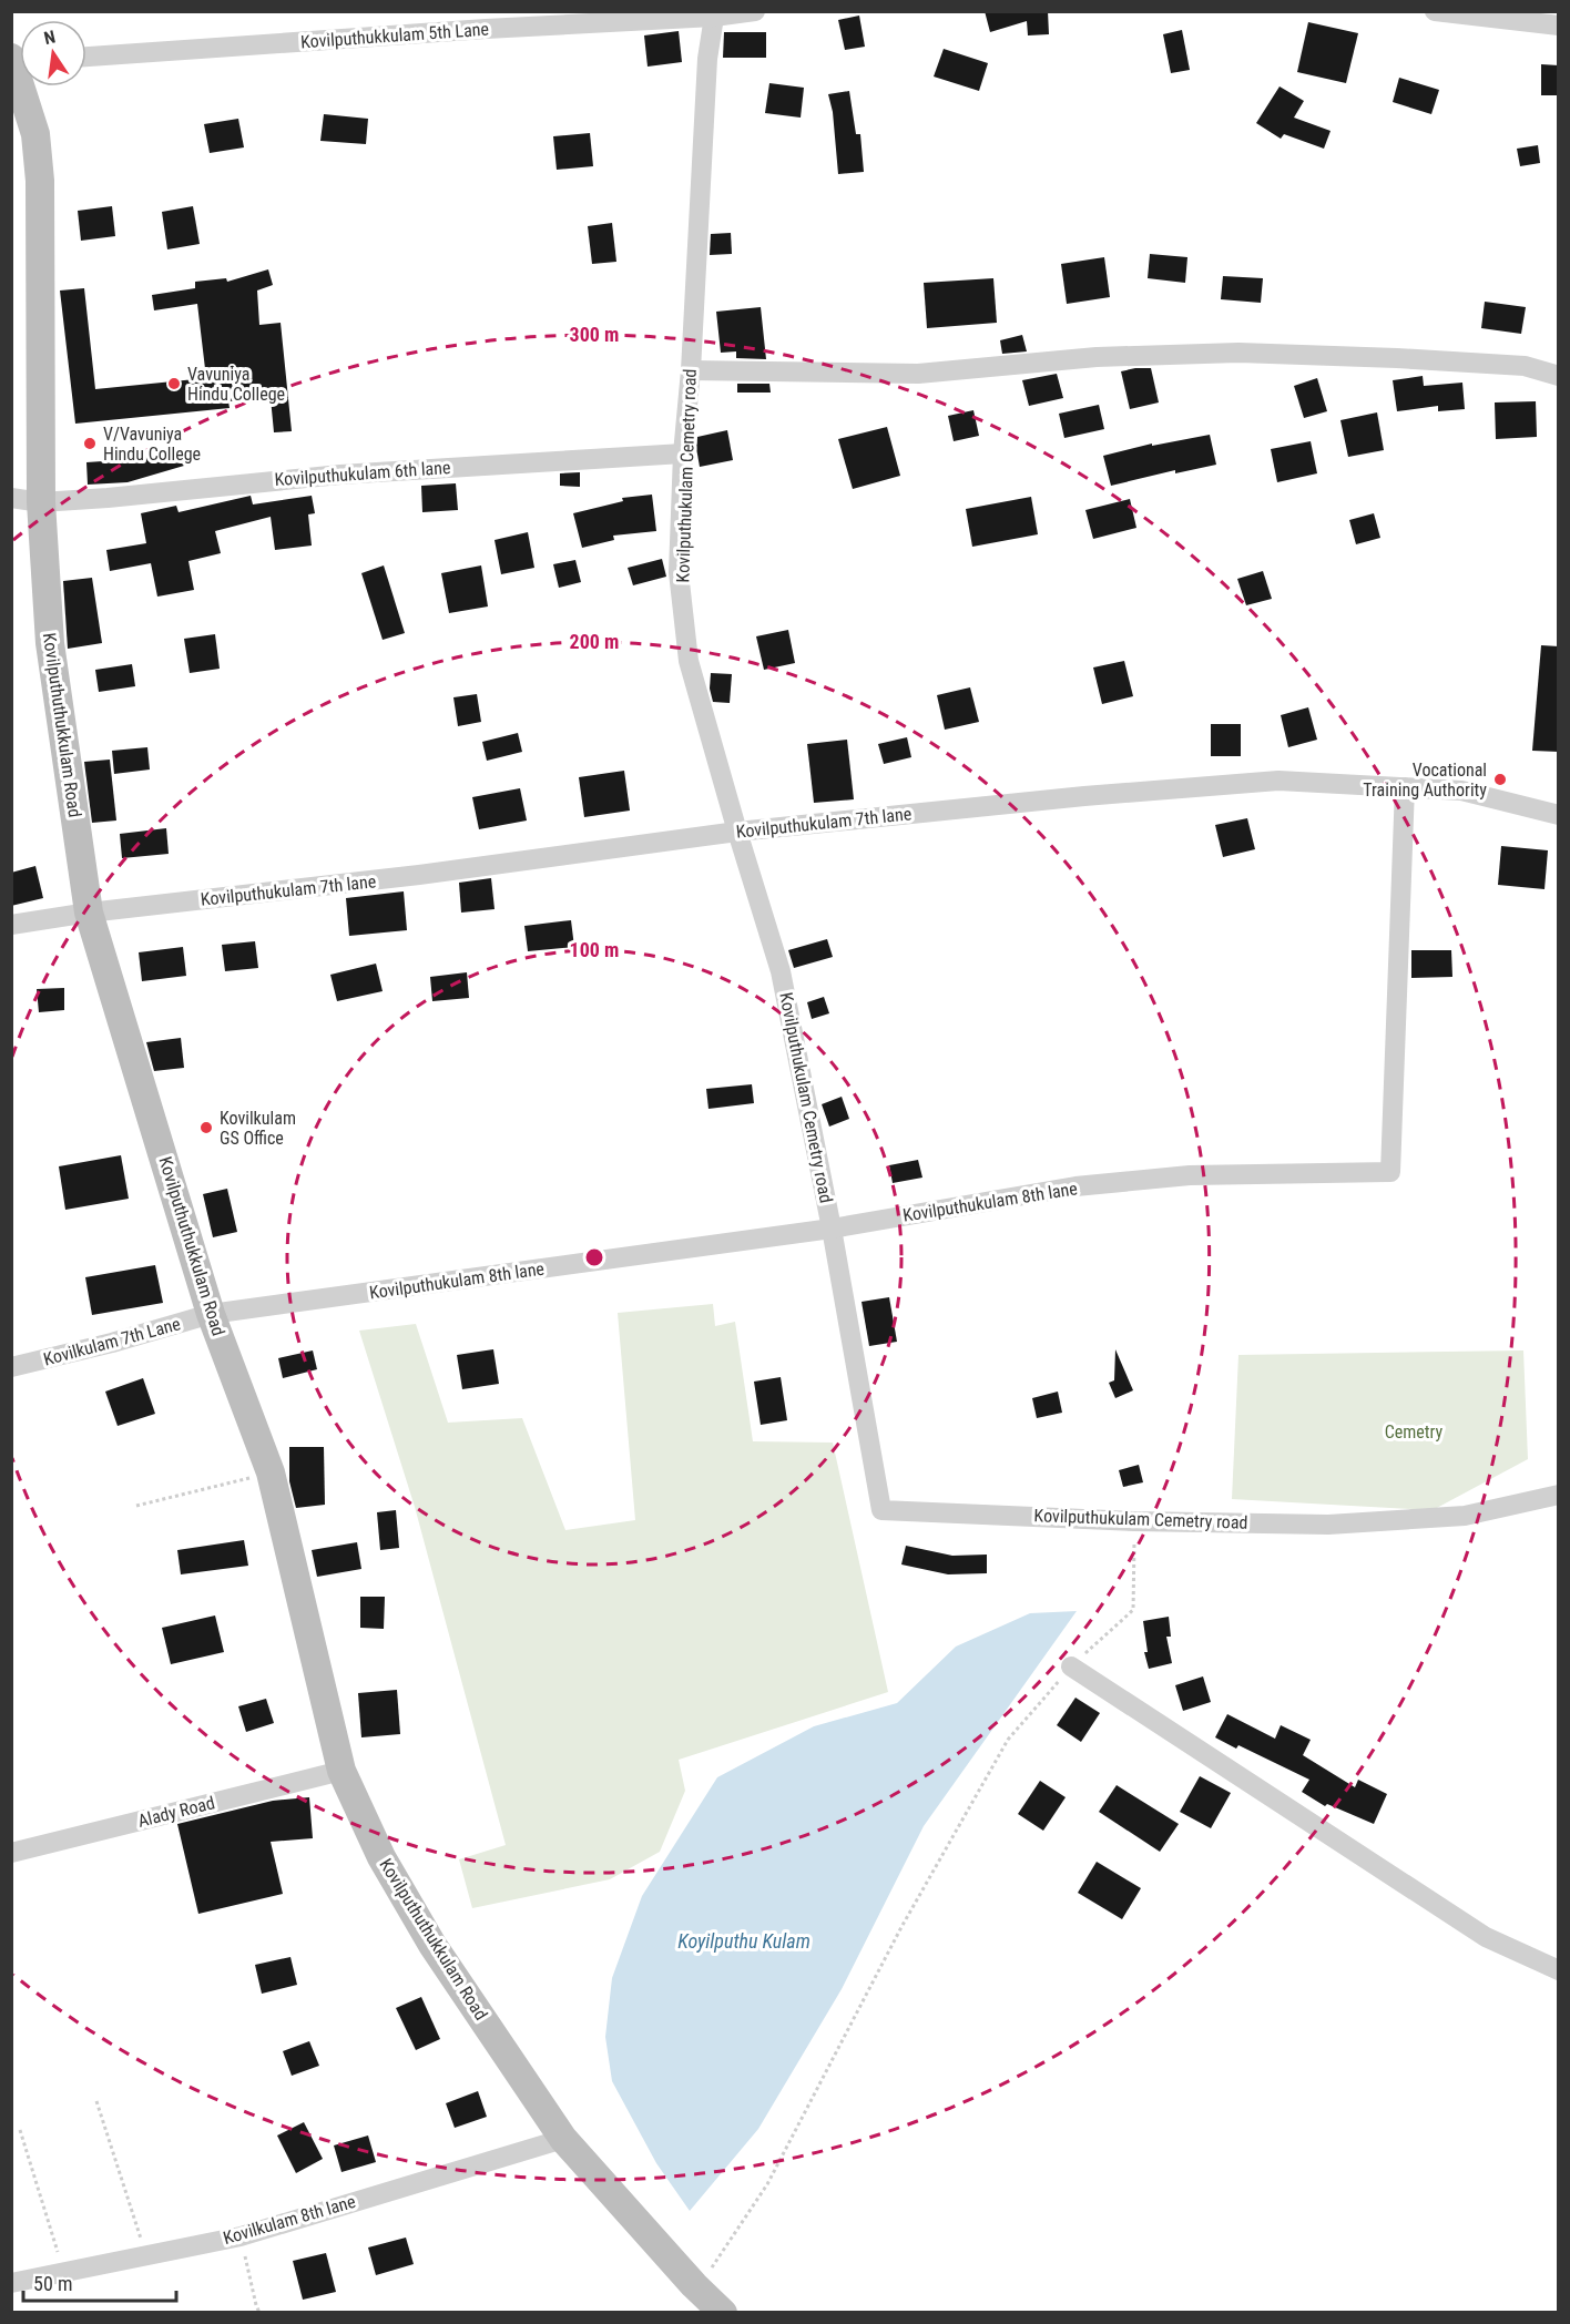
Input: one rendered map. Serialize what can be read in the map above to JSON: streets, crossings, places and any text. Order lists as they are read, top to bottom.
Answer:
{
  "streets": {
    "street": [
      "Kovilputhukkulam 5th Lane",
      "Kovilputhukulam 6th lane",
      "Kovilputhukulam Cemetry road",
      "Kovilputhuthukkulam Road",
      "Kovilputhukulam 7th lane",
      "Kovilputhukulam 8th lane",
      "Kovilkulam 7th Lane",
      "Alady Road",
      "Kovilkulam 8th lane"
    ]
  },
  "crossings": [
    ["Kovilputhukkulam 5th Lane", "Kovilputhukulam Cemetry road"],
    ["Kovilputhukulam 6th lane", "Kovilputhukulam Cemetry road"],
    ["Kovilputhukulam 6th lane", "Kovilputhuthukkulam Road"],
    ["Kovilputhukulam Cemetry road", "Kovilputhukulam 7th lane"],
    ["Kovilputhukulam Cemetry road", "Kovilputhukulam 8th lane"],
    ["Kovilputhuthukkulam Road", "Kovilputhukulam 7th lane"],
    ["Kovilputhuthukkulam Road", "Kovilputhukulam 8th lane"],
    ["Kovilputhuthukkulam Road", "Kovilkulam 7th Lane"],
    ["Kovilputhuthukkulam Road", "Alady Road"],
    ["Kovilputhuthukkulam Road", "Kovilkulam 8th lane"],
    ["Kovilputhukulam 7th lane", "Kovilputhukulam 8th lane"],
    ["Kovilputhukulam 8th lane", "Kovilkulam 7th Lane"]
  ],
  "water": ["Koyilputhu Kulam"],
  "parks": ["Cemetry"],
  "places": [
    "Vavuniya Hindu College",
    "V/Vavuniya Hindu College",
    "Vocational Training Authority",
    "Kovilkulam GS Office"
  ],
  "scale_bar": "50 m",
  "north": "top",
  "rings": ["300 m", "200 m", "100 m"]
}
